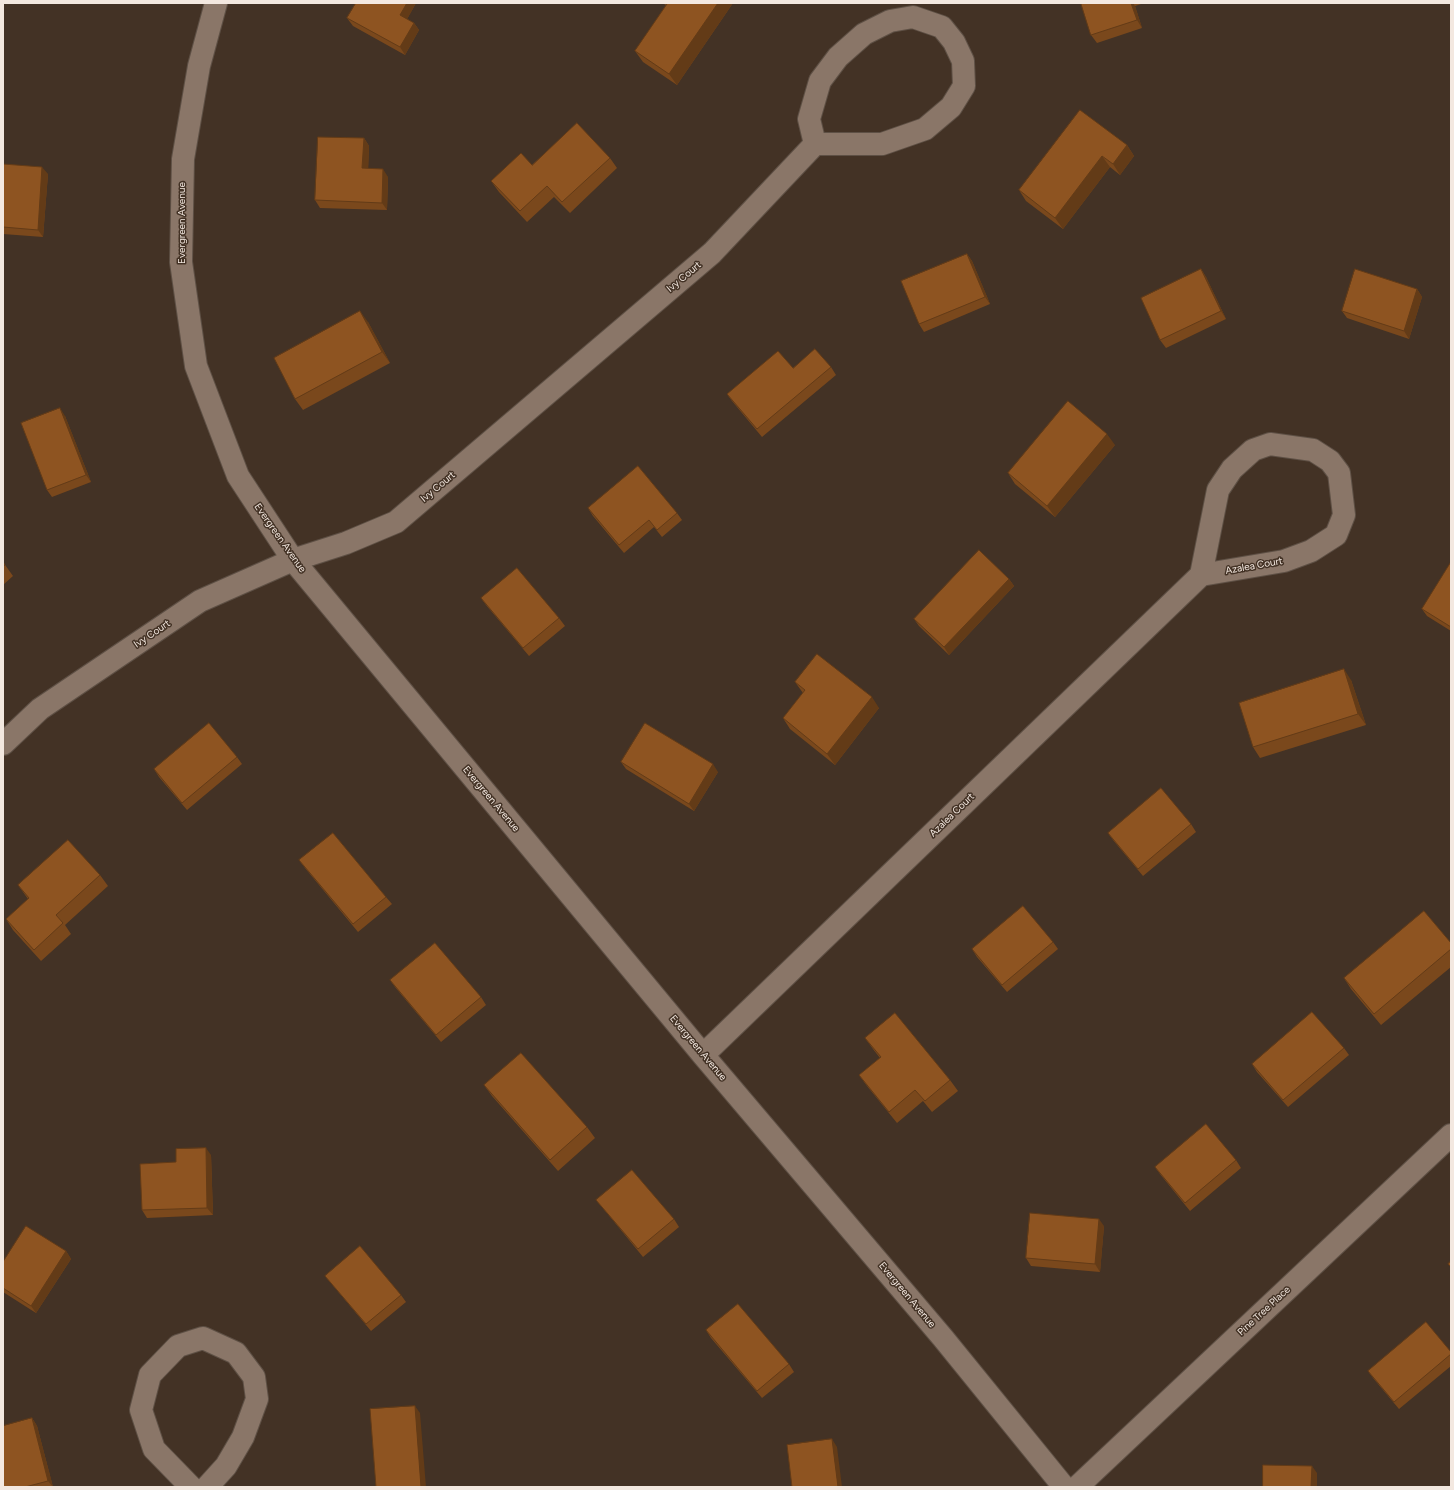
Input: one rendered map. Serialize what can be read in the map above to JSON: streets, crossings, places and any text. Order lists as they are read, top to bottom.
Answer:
{
  "streets": {
    "street": [
      "Evergreen Avenue",
      "Ivy Court",
      "Azalea Court",
      "Pine Tree Place"
    ]
  },
  "crossings": [
    ["Evergreen Avenue", "Ivy Court"],
    ["Evergreen Avenue", "Azalea Court"]
  ]
}
